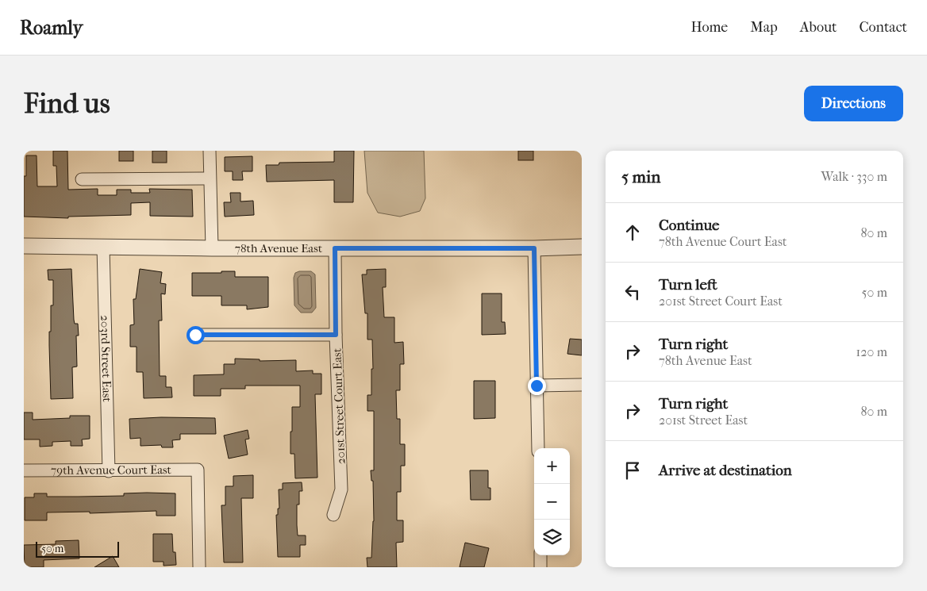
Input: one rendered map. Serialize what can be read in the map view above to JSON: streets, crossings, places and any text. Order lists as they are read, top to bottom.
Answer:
{
  "streets": {
    "street": [
      "78th Avenue East",
      "203rd Street East",
      "201st Street Court East",
      "79th Avenue Court East"
    ]
  },
  "crossings": [
    ["78th Avenue East", "203rd Street East"],
    ["78th Avenue East", "201st Street Court East"],
    ["203rd Street East", "79th Avenue Court East"]
  ],
  "scale_bar": "50 m",
  "page": {
    "header": "Roamly",
    "nav": [
      "Home",
      "Map",
      "About",
      "Contact"
    ],
    "buttons": "Directions",
    "title": "Find us",
    "heading": ["5 min", "Walk · 330 m"],
    "list": [
      ["Continue", "78th Avenue Court East", "80 m"],
      ["Turn left", "201st Street Court East", "50 m"],
      ["Turn right", "78th Avenue East", "120 m"],
      ["Turn right", "201st Street East", "80 m"],
      "Arrive at destination"
    ],
    "map_buttons": ["+", "−"],
    "scale": "50 m"
  }
}
